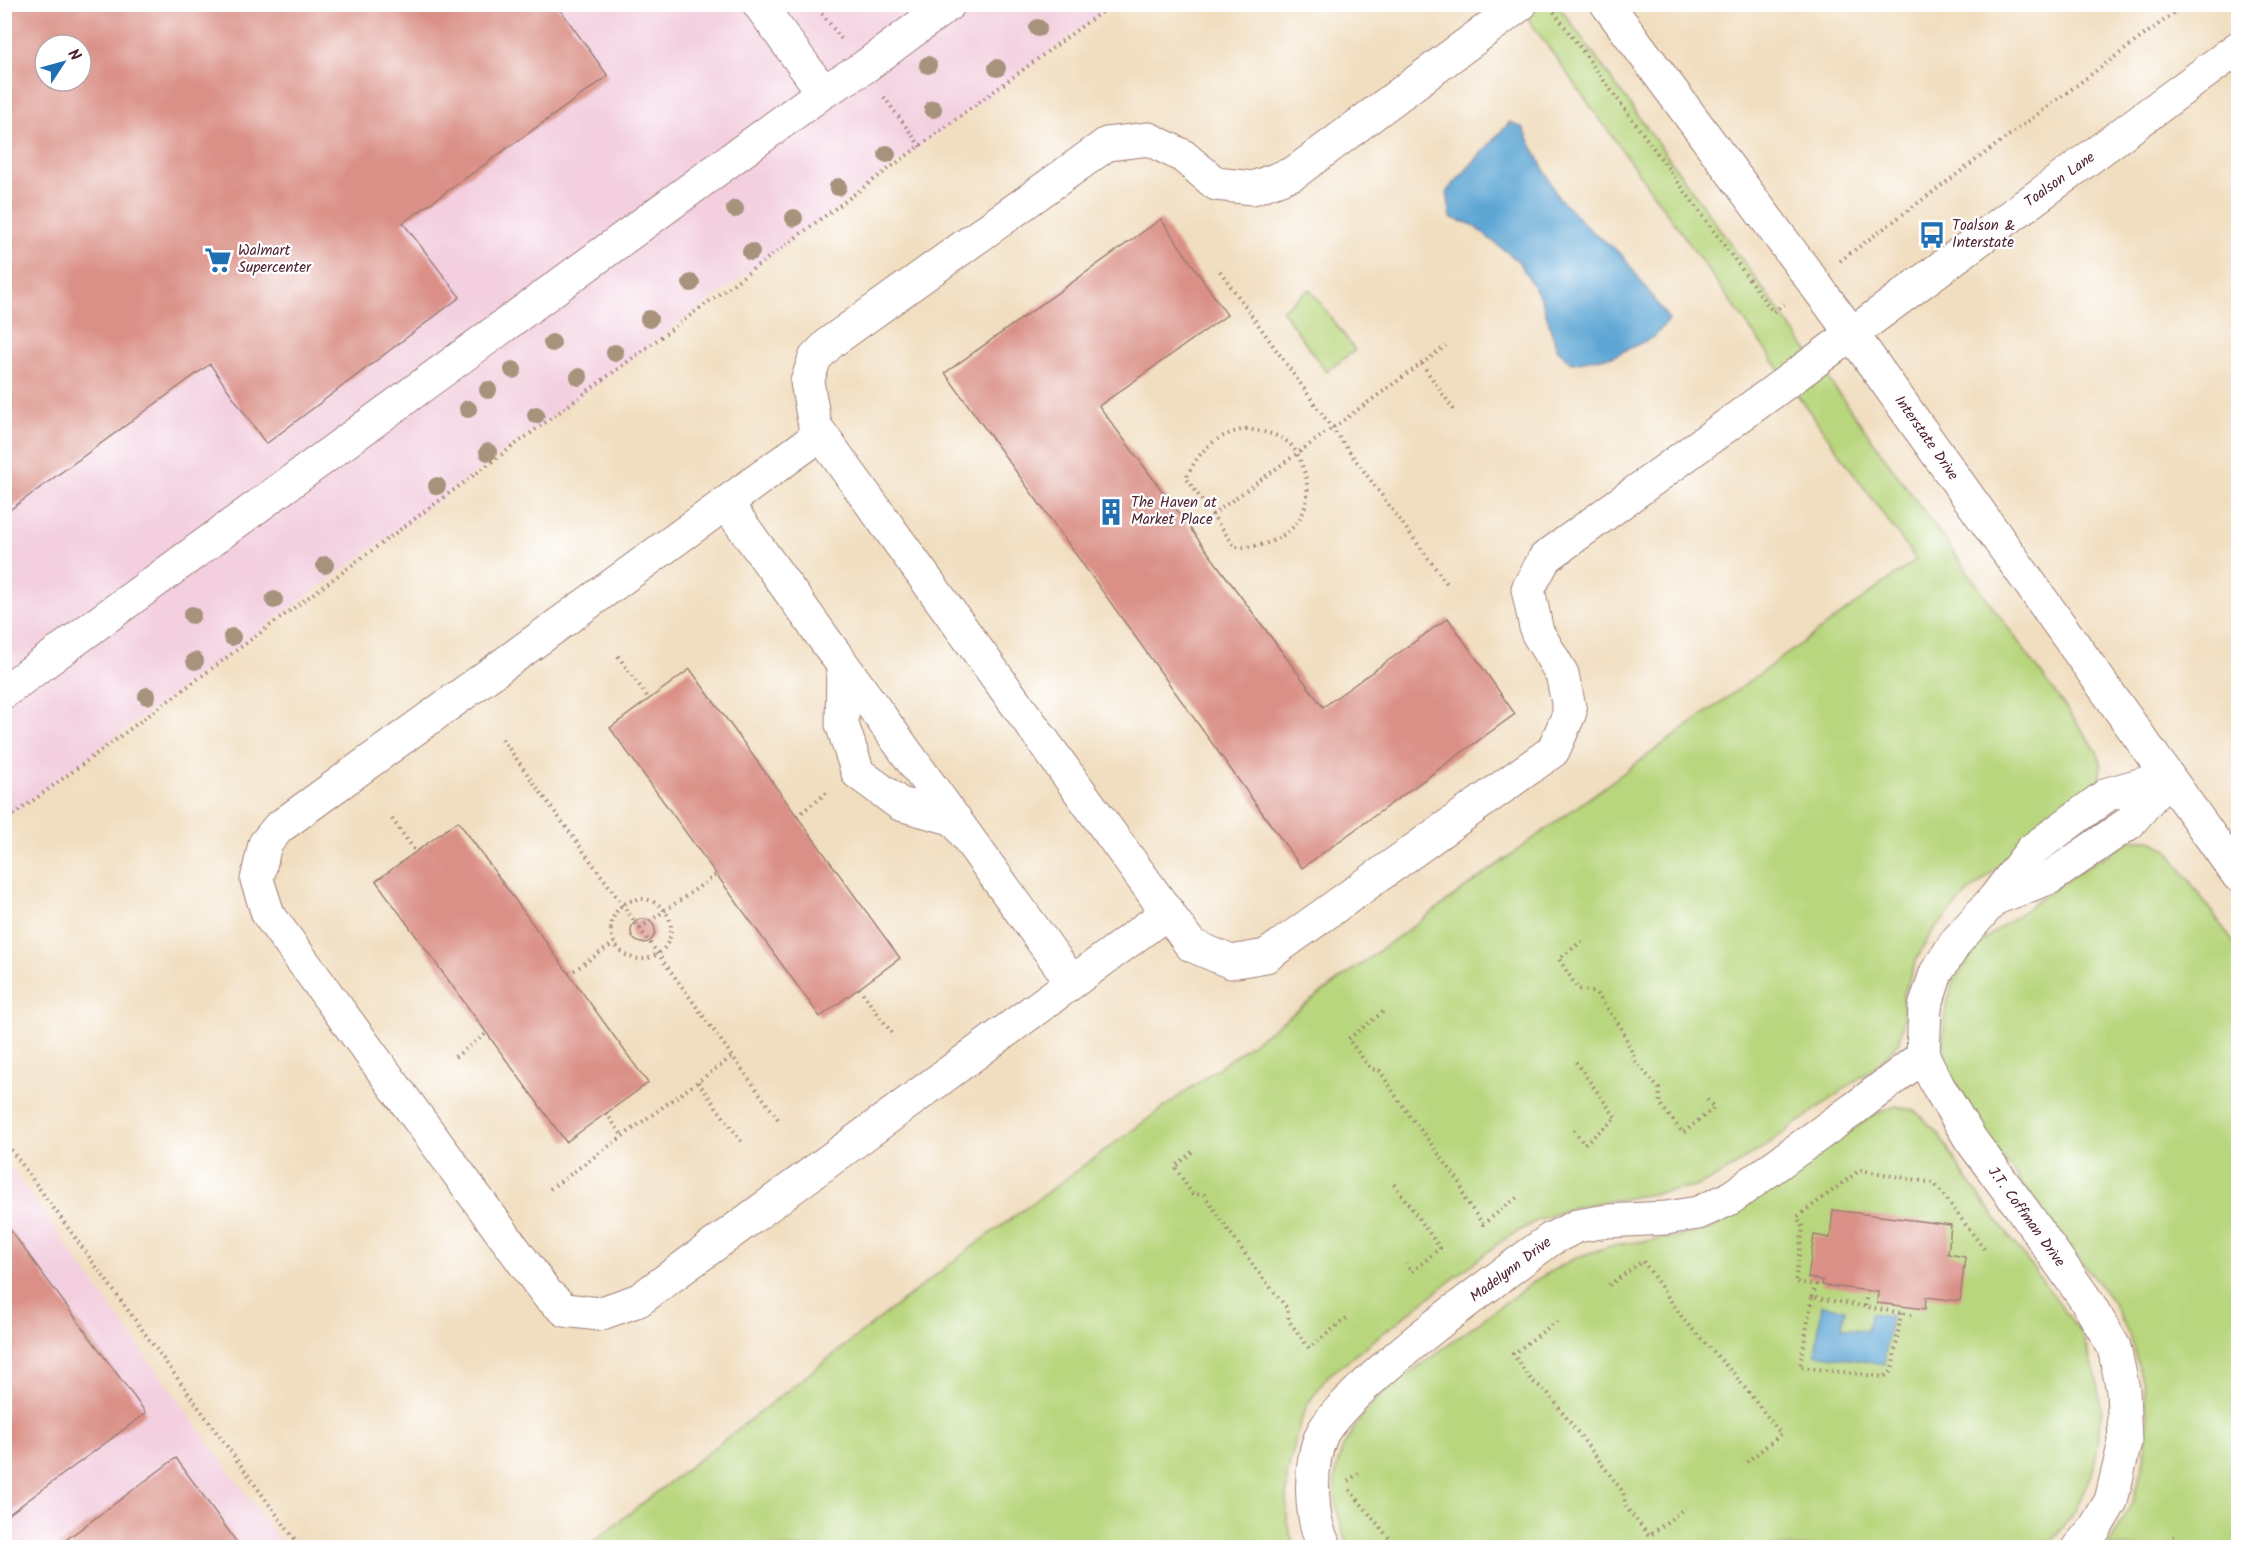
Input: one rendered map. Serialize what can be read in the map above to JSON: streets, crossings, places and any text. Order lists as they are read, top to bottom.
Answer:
{
  "streets": {
    "street": [
      "Toalson Lane",
      "Interstate Drive",
      "J.T. Coffman Drive",
      "Madelynn Drive"
    ]
  },
  "crossings": [
    ["Toalson Lane", "Interstate Drive"],
    ["Interstate Drive", "J.T. Coffman Drive"],
    ["J.T. Coffman Drive", "Madelynn Drive"]
  ],
  "places": {
    "bus stop": ["Toalson & Interstate"],
    "supermarket": ["Walmart Supercenter"],
    "building": ["The Haven at Market Place"]
  },
  "north": "top right"
}
